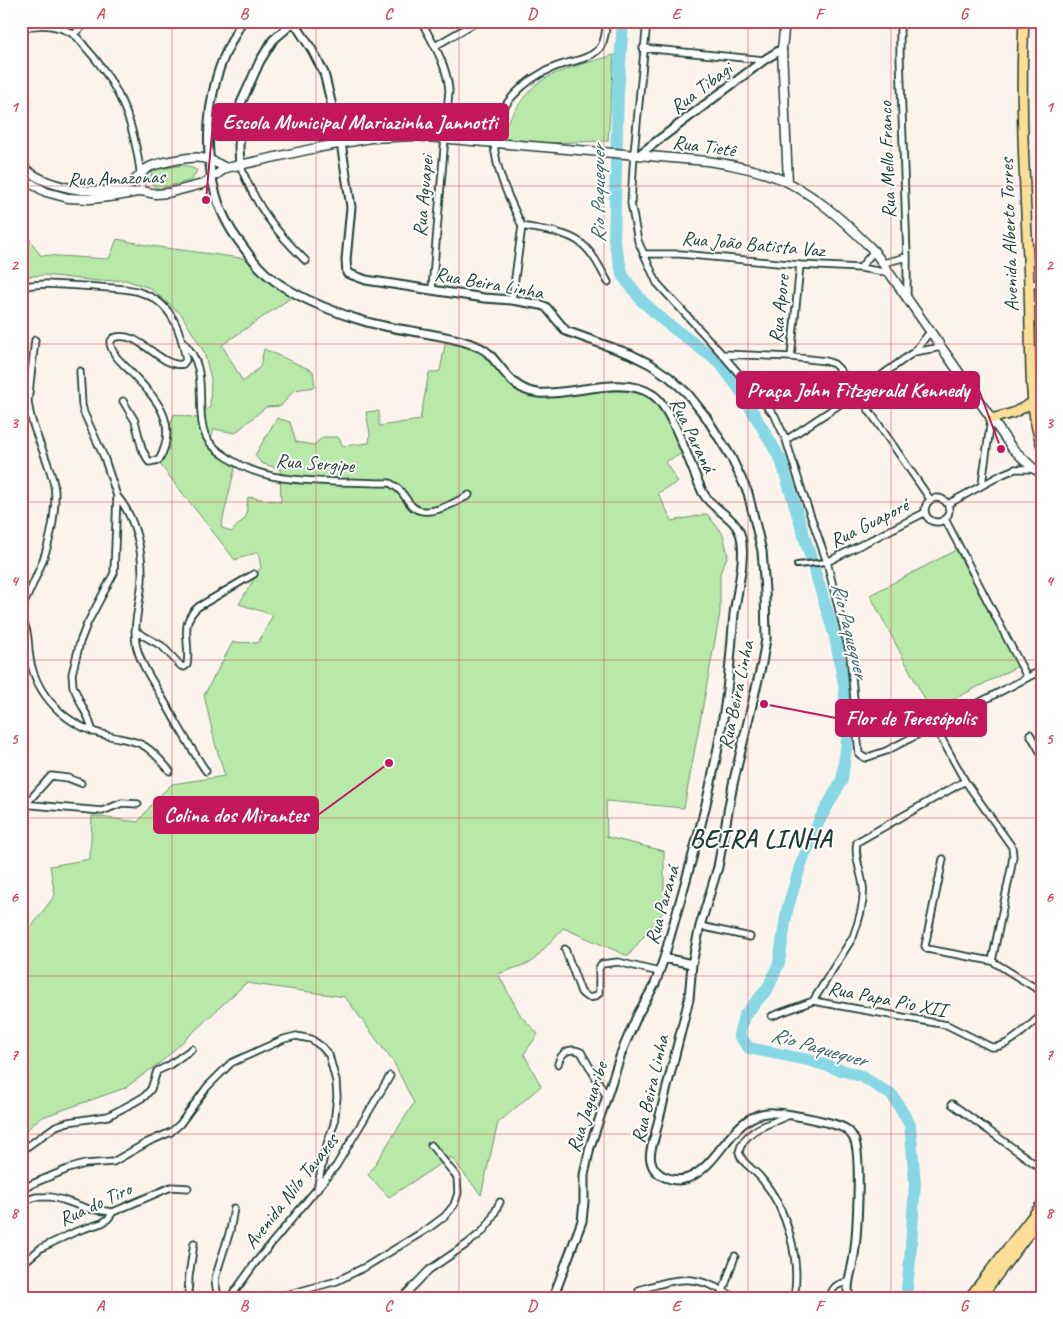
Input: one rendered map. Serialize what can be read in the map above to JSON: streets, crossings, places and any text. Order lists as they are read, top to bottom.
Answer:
{
  "streets": {
    "main road": ["Rua Tietê", "Rua Amazonas", "Avenida Alberto Torres"],
    "street": [
      "Rua Tibagi",
      "Rua Mello Franco",
      "Rua Aguapei",
      "Rua João Batista Vaz",
      "Rua Beira Linha",
      "Rua Apore",
      "Rua Paraná",
      "Rua Sergipe",
      "Rua Guaporé",
      "Rua Papa Pio XII",
      "Rua Jaguaribe",
      "Avenida Nilo Tavares",
      "Rua do Tiro"
    ]
  },
  "crossings": [
    ["Rua Tibagi", "Rua Tietê"],
    ["Rua Tietê", "Rua Mello Franco"],
    ["Rua Tietê", "Rua Amazonas"],
    ["Rua Tietê", "Rua Aguapei"],
    ["Rua Tietê", "Rua João Batista Vaz"],
    ["Rua Tietê", "Rua Beira Linha"],
    ["Rua Tietê", "Rua Paraná"],
    ["Rua Amazonas", "Rua Paraná"],
    ["Rua Aguapei", "Rua Beira Linha"],
    ["Rua João Batista Vaz", "Rua Apore"],
    ["Rua Paraná", "Rua Jaguaribe"]
  ],
  "districts": ["BEIRA LINHA"],
  "water": ["Rio Paquequer"],
  "places": [
    "Escola Municipal Mariazinha Jannotti",
    "Praça John Fitzgerald Kennedy",
    "Flor de Teresópolis",
    "Colina dos Mirantes"
  ],
  "grid": {
    "columns": [
      "A",
      "B",
      "C",
      "D",
      "E",
      "F",
      "G"
    ],
    "rows": [
      "1",
      "2",
      "3",
      "4",
      "5",
      "6",
      "7",
      "8"
    ]
  }
}
